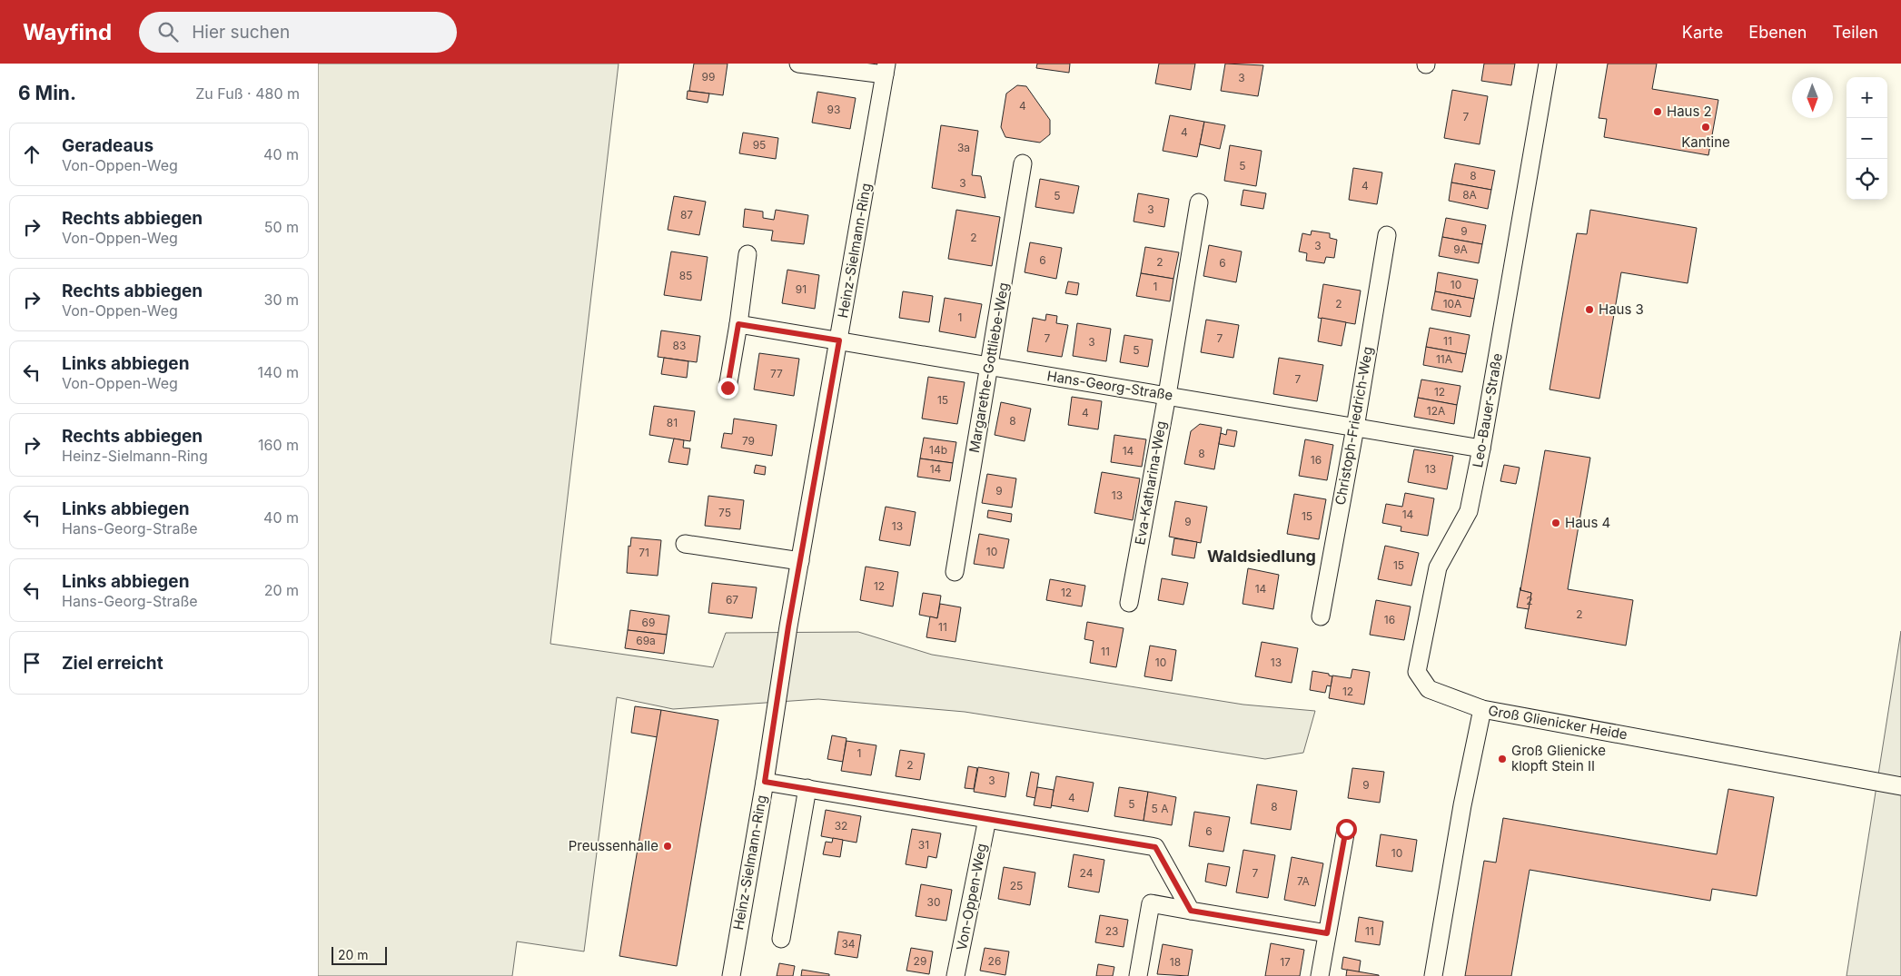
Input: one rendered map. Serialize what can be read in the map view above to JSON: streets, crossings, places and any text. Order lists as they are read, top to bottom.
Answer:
{
  "streets": {
    "street": [
      "Heinz-Sielmann-Ring",
      "Margarethe-Gottliebe-Weg",
      "Hans-Georg-Straße",
      "Leo-Bauer-Straße",
      "Christoph-Friedrich-Weg",
      "Eva-Katharina-Weg",
      "Groß Glienicker Heide",
      "Von-Oppen-Weg"
    ]
  },
  "crossings": [
    ["Heinz-Sielmann-Ring", "Hans-Georg-Straße"],
    ["Margarethe-Gottliebe-Weg", "Hans-Georg-Straße"],
    ["Hans-Georg-Straße", "Leo-Bauer-Straße"],
    ["Hans-Georg-Straße", "Christoph-Friedrich-Weg"],
    ["Hans-Georg-Straße", "Eva-Katharina-Weg"],
    ["Leo-Bauer-Straße", "Groß Glienicker Heide"]
  ],
  "districts": ["Waldsiedlung"],
  "places": [
    "Haus 2",
    "Kantine",
    "Haus 3",
    "Haus 4",
    "Groß Glienicke klopft Stein II",
    "Preussenhalle"
  ],
  "house_numbers": [
    "99",
    "3",
    "4",
    "93",
    "7",
    "4",
    "95",
    "3a",
    "5",
    "8",
    "3",
    "4",
    "8A",
    "5",
    "3",
    "87",
    "9",
    "2",
    "3",
    "9A",
    "6",
    "2",
    "6",
    "85",
    "10",
    "1",
    "91",
    "2",
    "10A",
    "1",
    "7",
    "7",
    "11",
    "3",
    "83",
    "5",
    "11A",
    "77",
    "7",
    "12",
    "15",
    "12A",
    "4",
    "8",
    "81",
    "79",
    "14b",
    "14",
    "8",
    "16",
    "14",
    "13",
    "9",
    "13",
    "75",
    "14",
    "15",
    "9",
    "13",
    "10",
    "71",
    "15",
    "12",
    "14",
    "12",
    "67",
    "2",
    "2",
    "16",
    "69",
    "11",
    "69a",
    "11",
    "10",
    "13",
    "12",
    "1",
    "2",
    "3",
    "9",
    "4",
    "5",
    "8",
    "5 A",
    "32",
    "6",
    "31",
    "10",
    "24",
    "7",
    "7A",
    "25",
    "30",
    "23",
    "11",
    "34",
    "29",
    "26",
    "18",
    "17"
  ],
  "scale_bar": "20 m",
  "north": "bottom",
  "page": {
    "header": "Wayfind",
    "search": "Hier suchen",
    "nav": ["Karte", "Ebenen", "Teilen"],
    "heading": ["6 Min.", "Zu Fuß · 480 m"],
    "map_buttons": ["+", "−"],
    "list": [
      ["Geradeaus", "Von-Oppen-Weg", "40 m"],
      ["Rechts abbiegen", "Von-Oppen-Weg", "50 m"],
      ["Rechts abbiegen", "Von-Oppen-Weg", "30 m"],
      ["Links abbiegen", "Von-Oppen-Weg", "140 m"],
      ["Rechts abbiegen", "Heinz-Sielmann-Ring", "160 m"],
      ["Links abbiegen", "Hans-Georg-Straße", "40 m"],
      ["Links abbiegen", "Hans-Georg-Straße", "20 m"],
      "Ziel erreicht"
    ],
    "scale": "20 m"
  }
}
